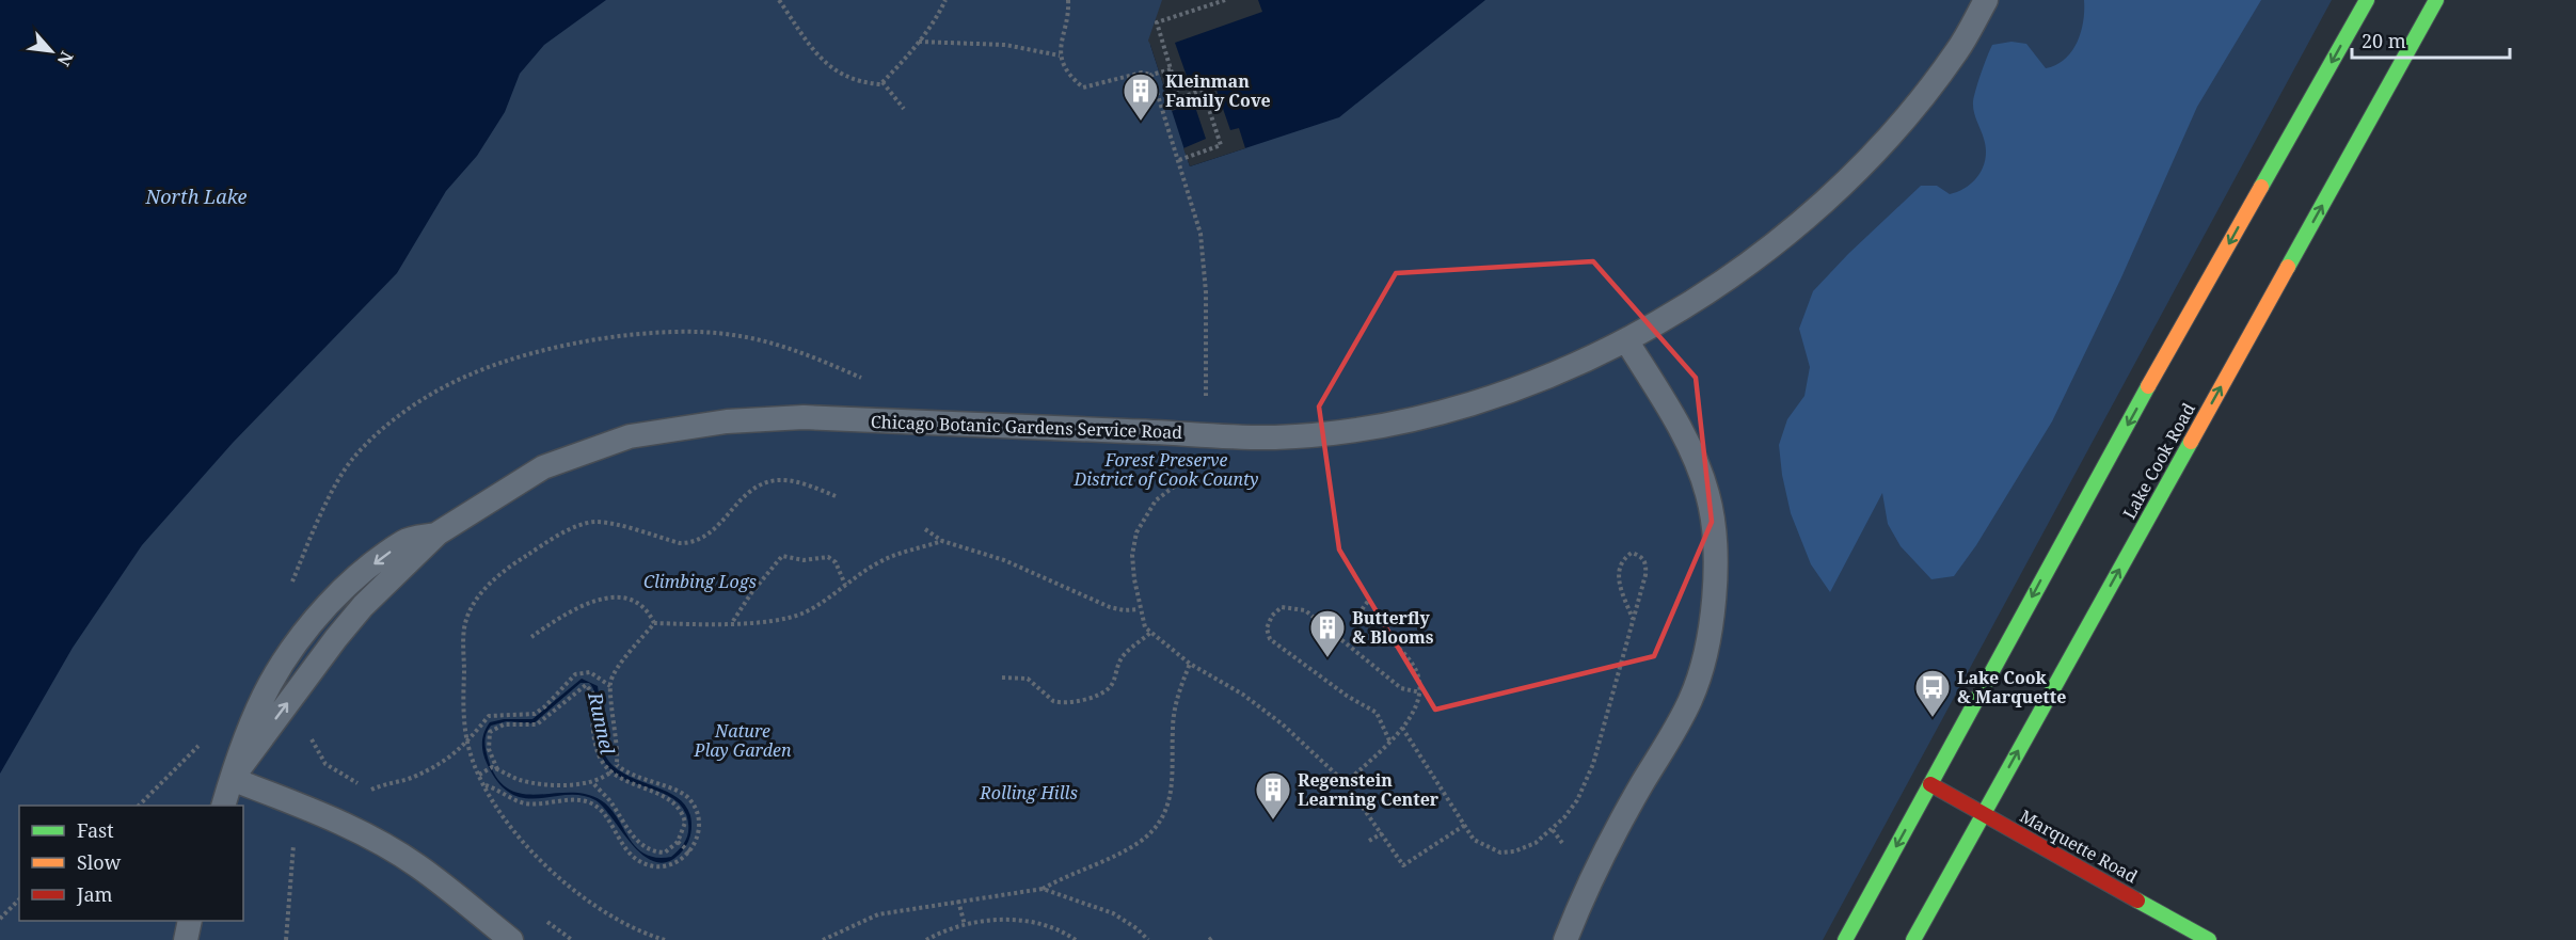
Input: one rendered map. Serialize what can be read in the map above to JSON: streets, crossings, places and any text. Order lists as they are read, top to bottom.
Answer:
{
  "streets": {
    "main road": ["Lake Cook Road", "Marquette Road"],
    "lane": ["Chicago Botanic Gardens Service Road"]
  },
  "crossings": [
    ["Lake Cook Road", "Marquette Road"]
  ],
  "water": ["North Lake", "Runnel"],
  "parks": [
    "Forest Preserve District of Cook County",
    "Climbing Logs",
    "Nature Play Garden",
    "Rolling Hills"
  ],
  "places": {
    "building": ["Kleinman Family Cove", "Butterfly & Blooms", "Regenstein Learning Center"],
    "bus stop": ["Lake Cook & Marquette"]
  },
  "legend": ["Fast", "Slow", "Jam"],
  "scale_bar": "20 m",
  "north": "bottom right"
}
